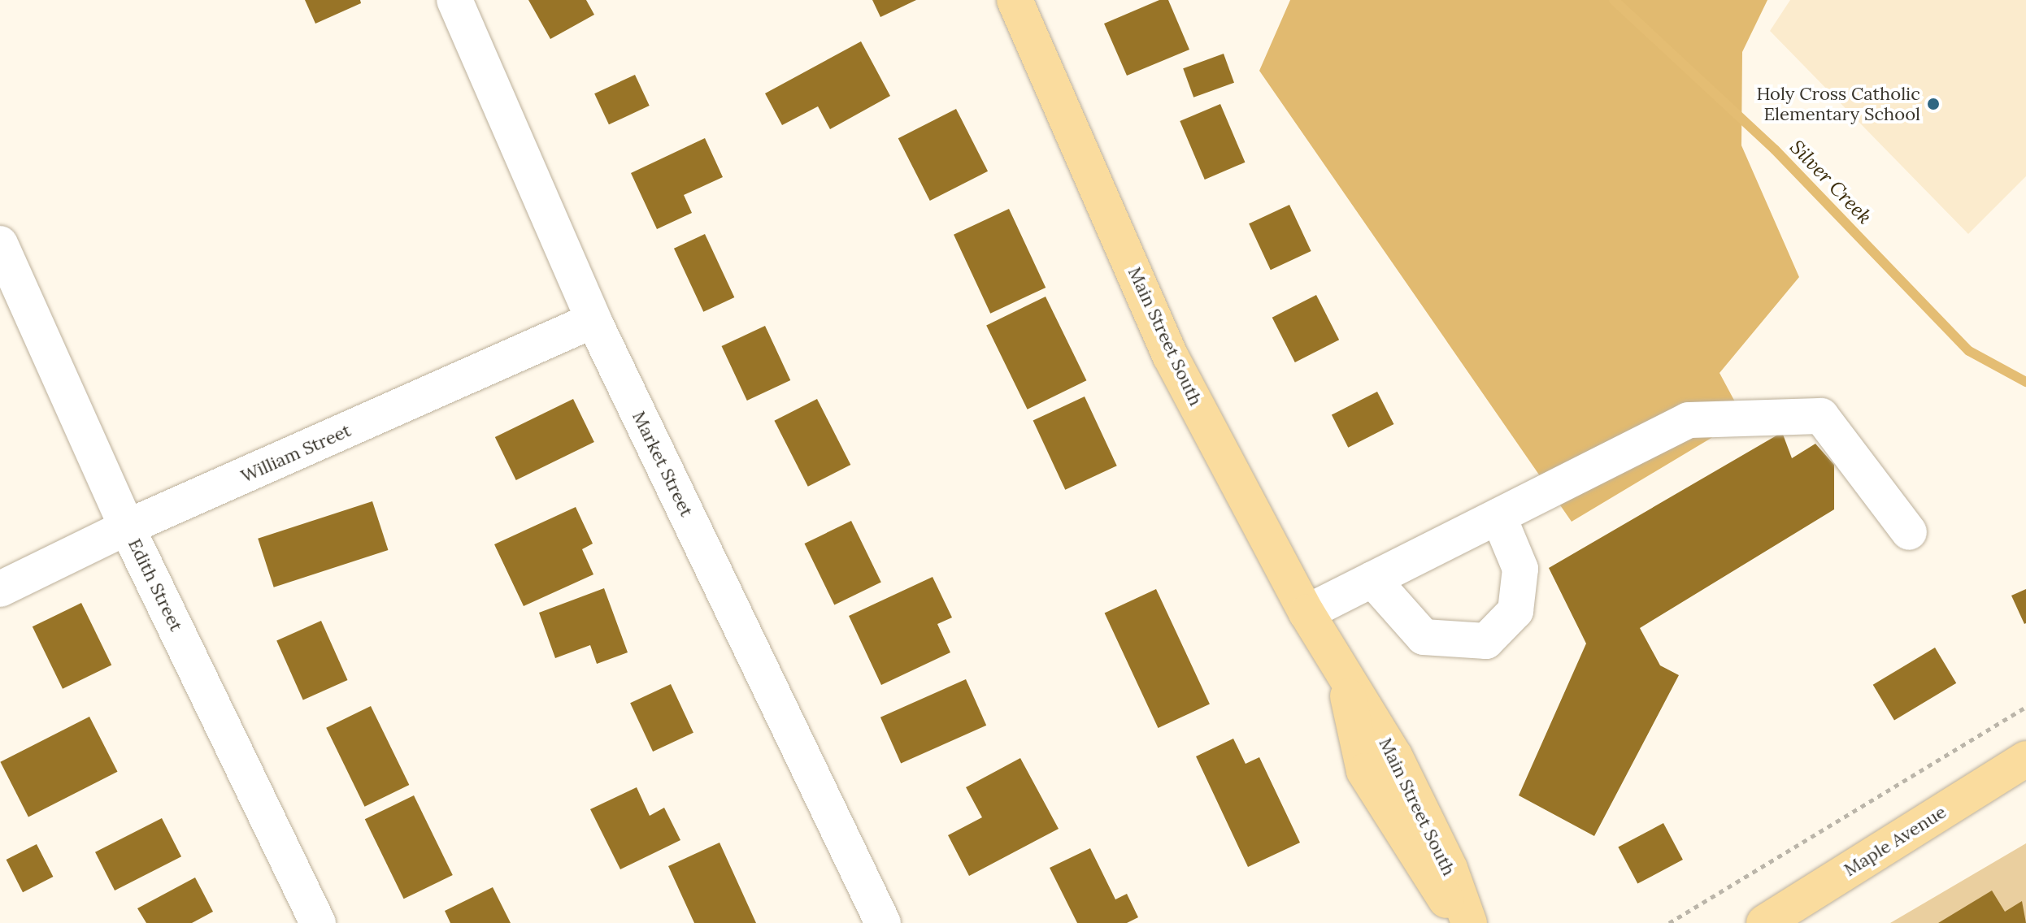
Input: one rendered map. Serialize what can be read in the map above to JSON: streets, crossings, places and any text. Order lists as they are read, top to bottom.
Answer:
{
  "streets": {
    "main road": ["Main Street South", "Maple Avenue"],
    "street": ["William Street", "Market Street", "Edith Street"]
  },
  "crossings": [
    ["William Street", "Market Street"],
    ["William Street", "Edith Street"]
  ],
  "water": ["Silver Creek"],
  "places": ["Holy Cross Catholic Elementary School"]
}
